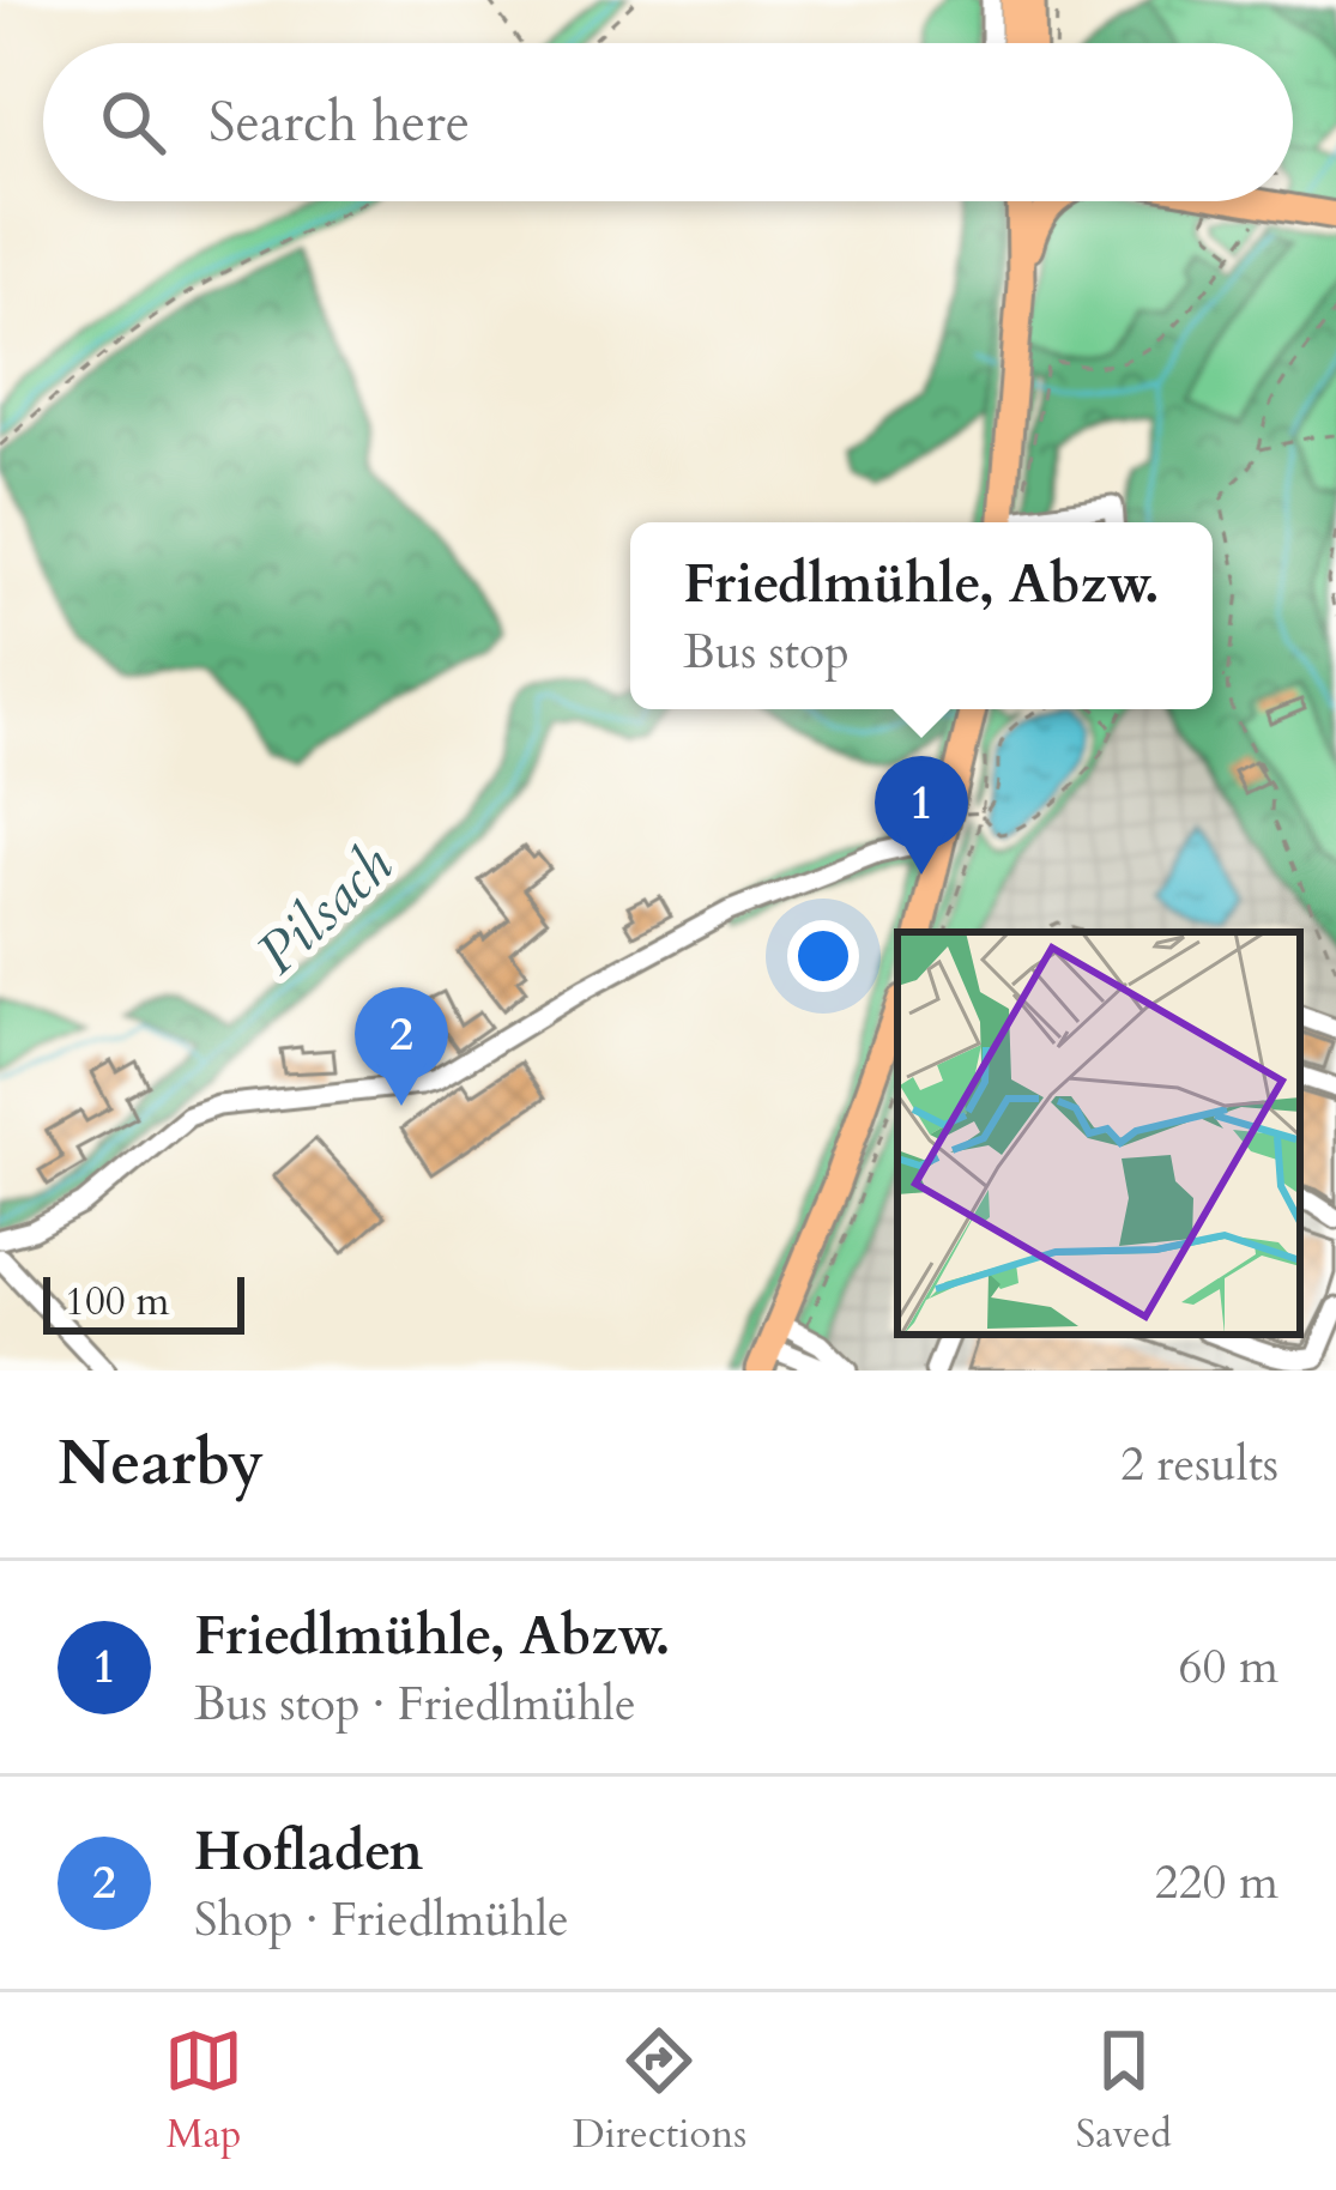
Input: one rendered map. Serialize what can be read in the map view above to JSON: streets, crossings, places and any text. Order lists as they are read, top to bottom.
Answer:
{
  "water": ["Pilsach"],
  "scale_bar": "100 m",
  "page": {
    "search": "Search here",
    "popup": ["Friedlmühle, Abzw.", "Bus stop"],
    "pins": ["1", "2"],
    "scale": "100 m",
    "heading": ["Nearby", "2 results"],
    "list": [
      {
        "mark": "1",
        "name": "Friedlmühle, Abzw.",
        "note": "Bus stop · Friedlmühle",
        "value": "60 m"
      },
      {
        "mark": "2",
        "name": "Hofladen",
        "note": "Shop · Friedlmühle",
        "value": "220 m"
      }
    ],
    "nav": ["Map", "Directions", "Saved"]
  }
}
